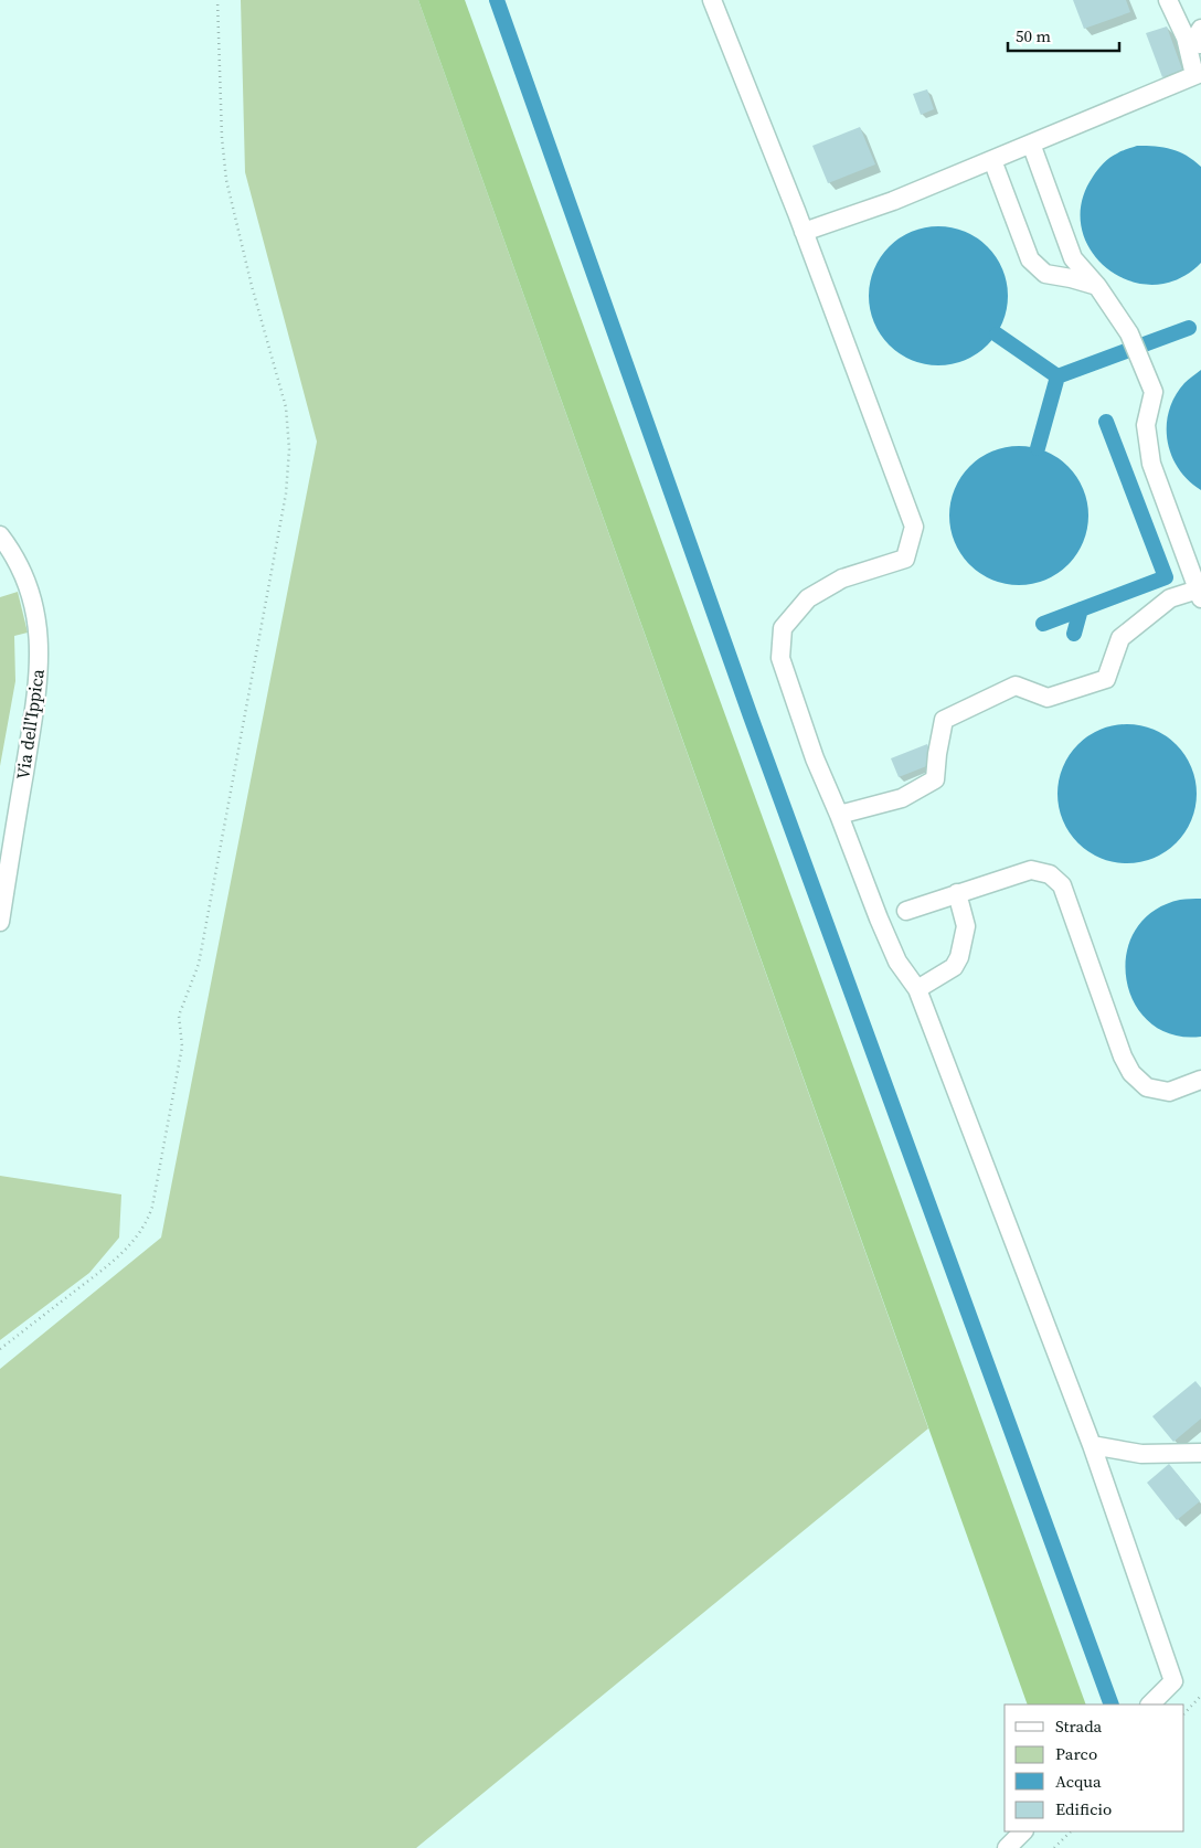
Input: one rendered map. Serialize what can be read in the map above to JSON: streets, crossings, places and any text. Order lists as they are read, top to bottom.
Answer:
{
  "streets": {
    "street": ["Via dell'Ippica"]
  },
  "legend": [
    "Strada",
    "Parco",
    "Acqua",
    "Edificio"
  ],
  "scale_bar": "50 m"
}
